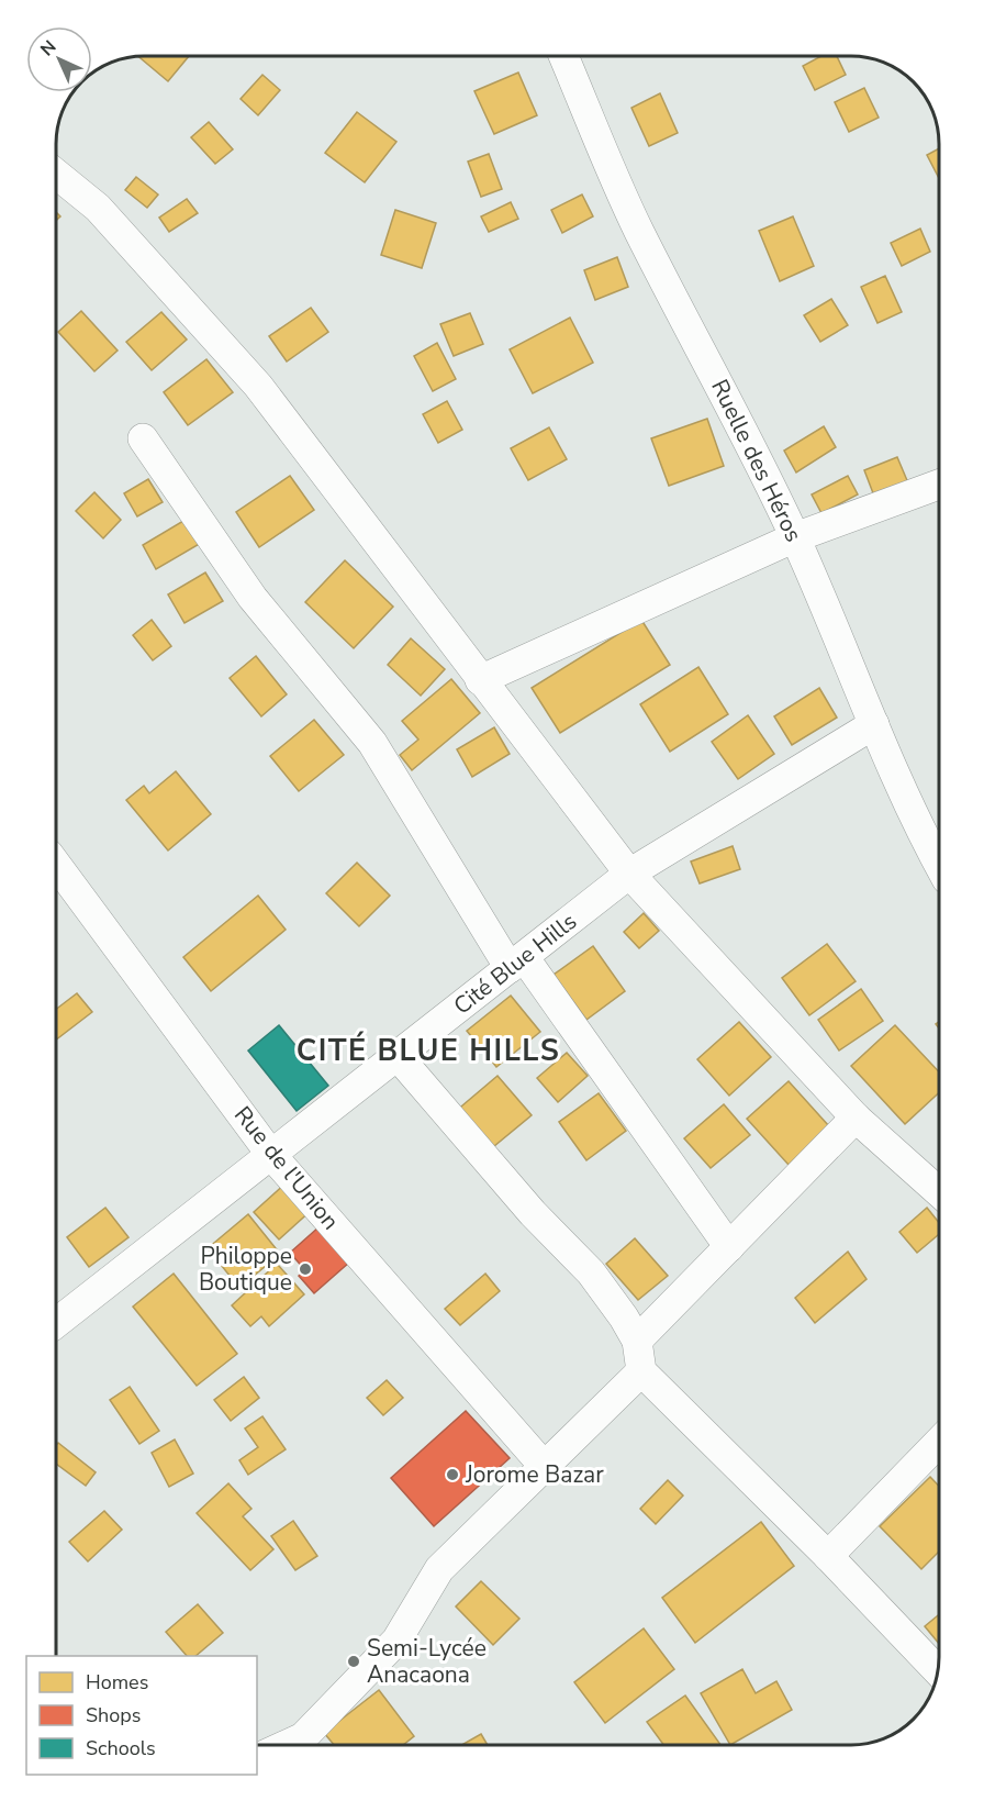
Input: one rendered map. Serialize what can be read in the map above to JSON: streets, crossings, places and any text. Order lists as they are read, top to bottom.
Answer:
{
  "streets": {
    "street": ["Ruelle des Héros", "Cité Blue Hills", "Rue de l'Union"]
  },
  "crossings": [
    ["Ruelle des Héros", "Cité Blue Hills"],
    ["Cité Blue Hills", "Rue de l'Union"]
  ],
  "districts": ["CITÉ BLUE HILLS"],
  "places": ["Philoppe Boutique", "Jorome Bazar", "Semi-Lycée Anacaona"],
  "legend": ["Homes", "Shops", "Schools"],
  "north": "top left"
}
